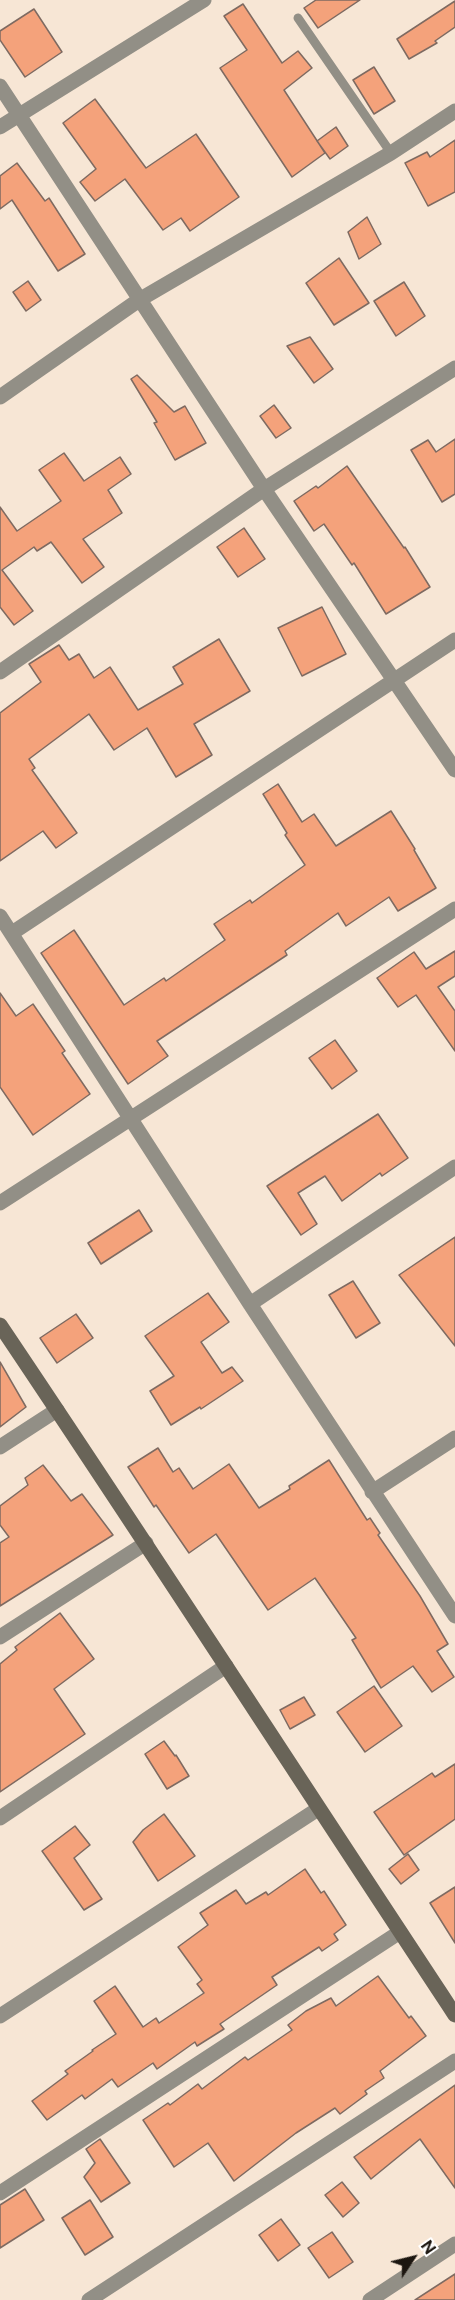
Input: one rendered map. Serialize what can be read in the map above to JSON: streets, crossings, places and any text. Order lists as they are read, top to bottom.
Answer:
{
  "north": "top right"
}
